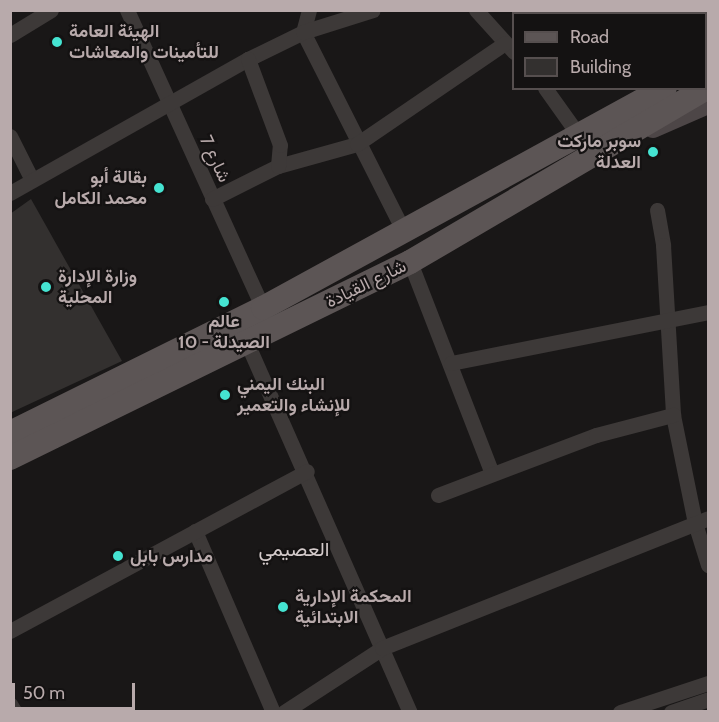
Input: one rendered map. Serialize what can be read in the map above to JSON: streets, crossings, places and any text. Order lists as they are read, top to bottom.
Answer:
{
  "streets": {
    "main road": ["شارع القيادة"],
    "street": ["شارع 7"]
  },
  "crossings": [
    ["شارع 7", "شارع القيادة"]
  ],
  "districts": ["العصيمي"],
  "places": [
    "الهيئة العامة للتأمينات والمعاشات",
    "سوبر ماركت العدلة",
    "بقالة أبو محمد الكامل",
    "وزارة الإدارة المحلية",
    "عالم الصيدلة - 10",
    "البنك اليمني للإنشاء والتعمير",
    "مدارس بابل",
    "المحكمة الإدارية الابتدائية"
  ],
  "legend": ["Road", "Building"],
  "scale_bar": "50 m"
}
